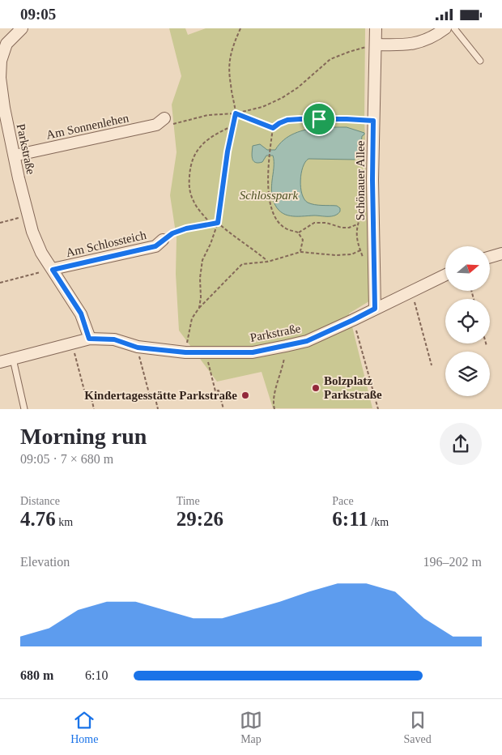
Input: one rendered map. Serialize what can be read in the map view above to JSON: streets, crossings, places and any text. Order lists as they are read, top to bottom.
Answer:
{
  "streets": {
    "street": [
      "Am Sonnenlehen",
      "Parkstraße",
      "Schönauer Allee",
      "Am Schlossteich"
    ]
  },
  "crossings": [
    ["Am Sonnenlehen", "Parkstraße"],
    ["Parkstraße", "Schönauer Allee"],
    ["Parkstraße", "Am Schlossteich"]
  ],
  "parks": ["Schlosspark"],
  "places": ["Bolzplatz Parkstraße", "Kindertagesstätte Parkstraße"],
  "north": "right",
  "page": {
    "status": "09:05",
    "heading": ["Morning run", "09:05 · 7 × 680 m"],
    "stats": [
      ["Distance", "4.76 km"],
      ["Time", "29:26"],
      ["Pace", "6:11 /km"]
    ],
    "chart": ["Elevation", "196–202 m"],
    "list": [
      {
        "name": "680 m",
        "note": "6:10"
      }
    ],
    "tabs": ["Home", "Map", "Saved"]
  }
}
